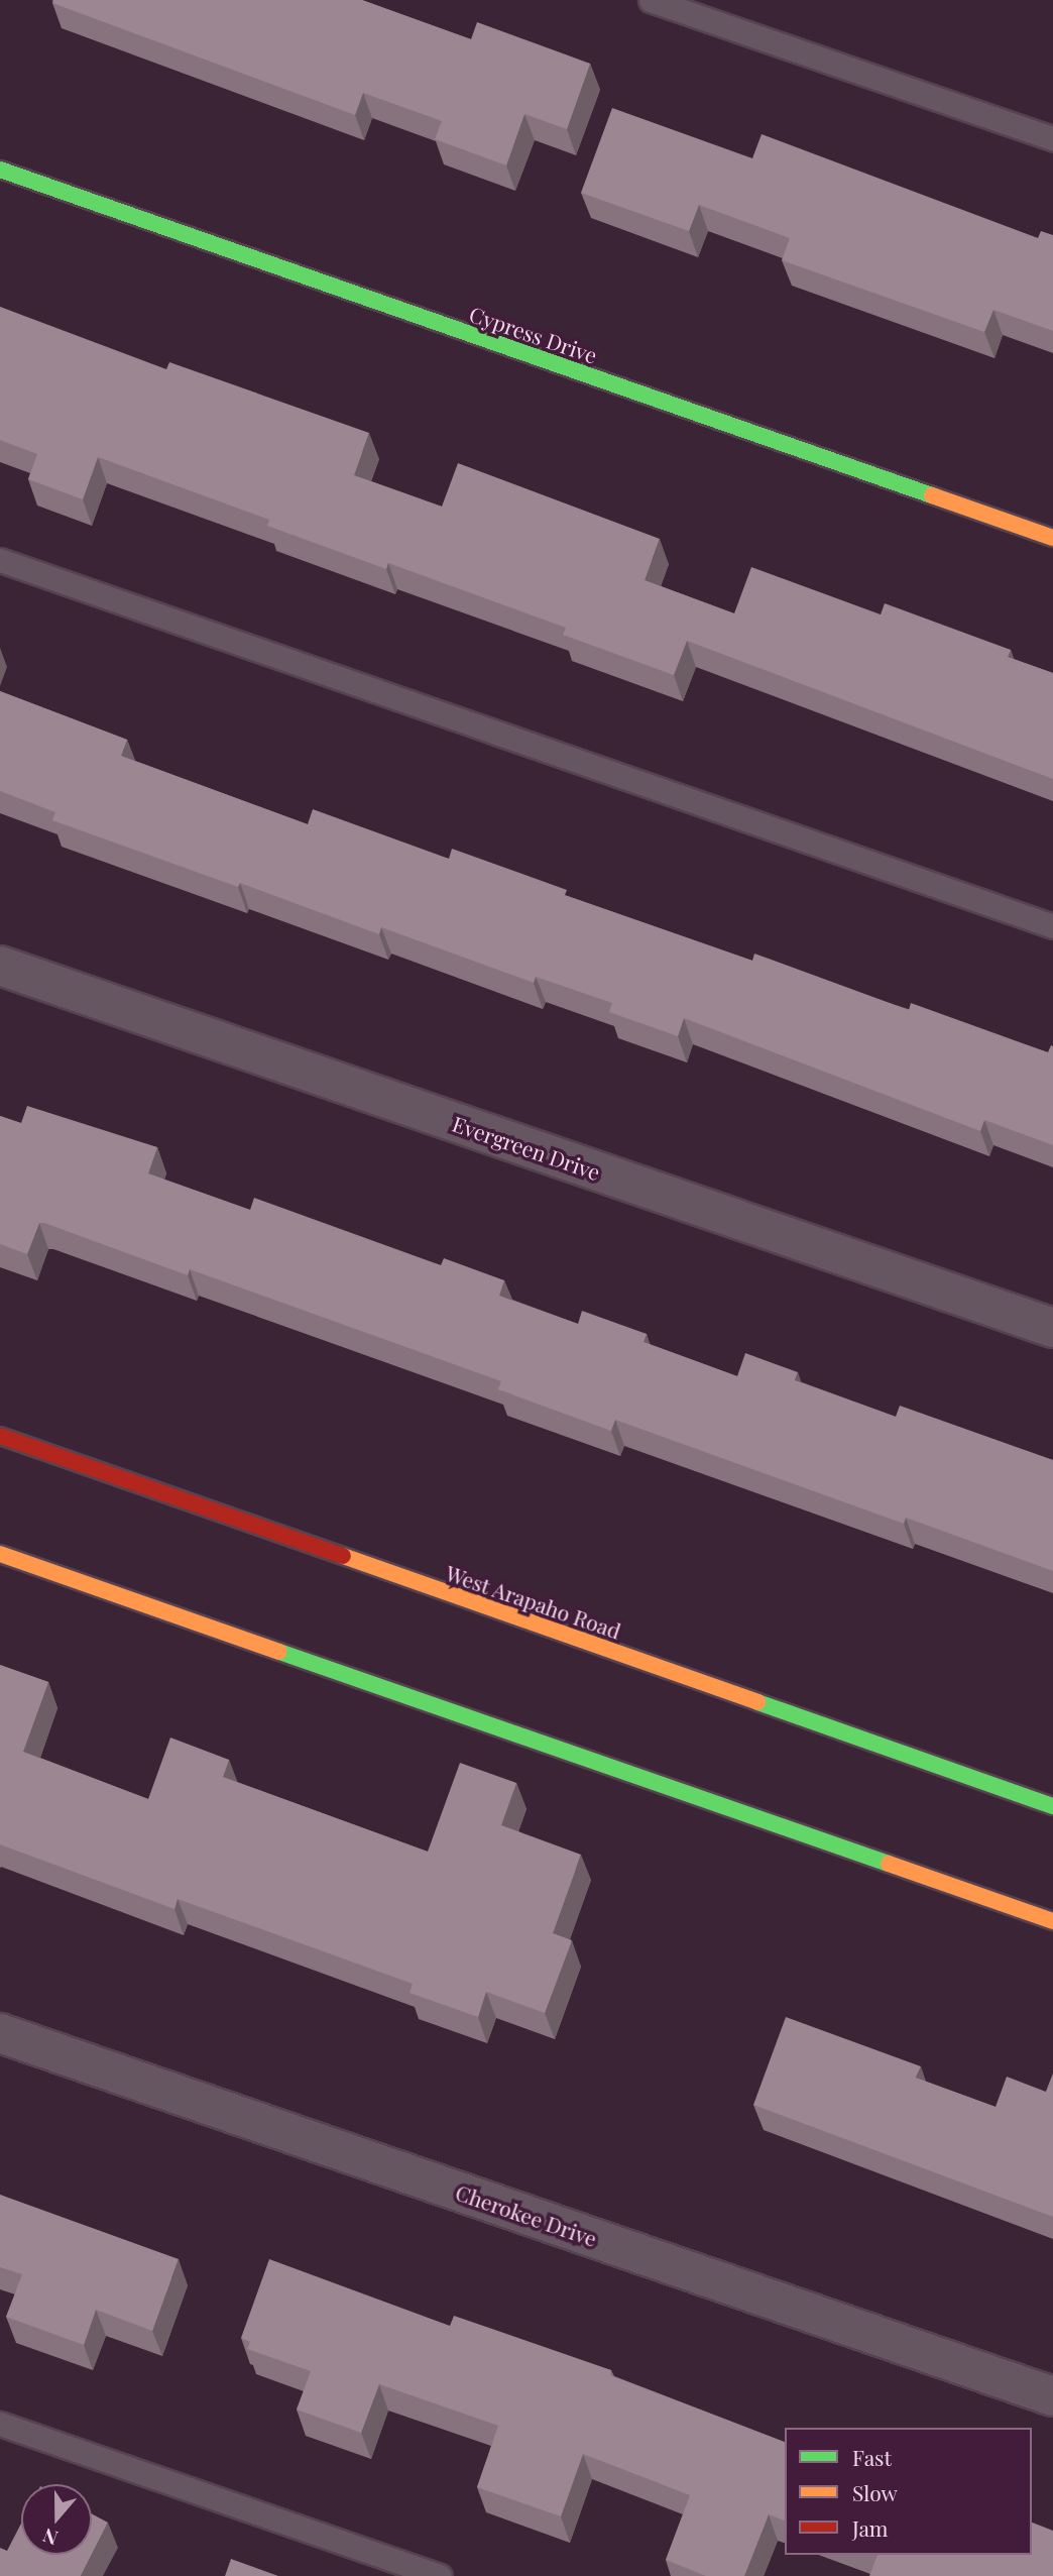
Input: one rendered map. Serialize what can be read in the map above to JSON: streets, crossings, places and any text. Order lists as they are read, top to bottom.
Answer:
{
  "streets": {
    "main road": ["Cypress Drive", "West Arapaho Road"],
    "street": ["Evergreen Drive", "Cherokee Drive"]
  },
  "legend": ["Fast", "Slow", "Jam"],
  "north": "bottom"
}
